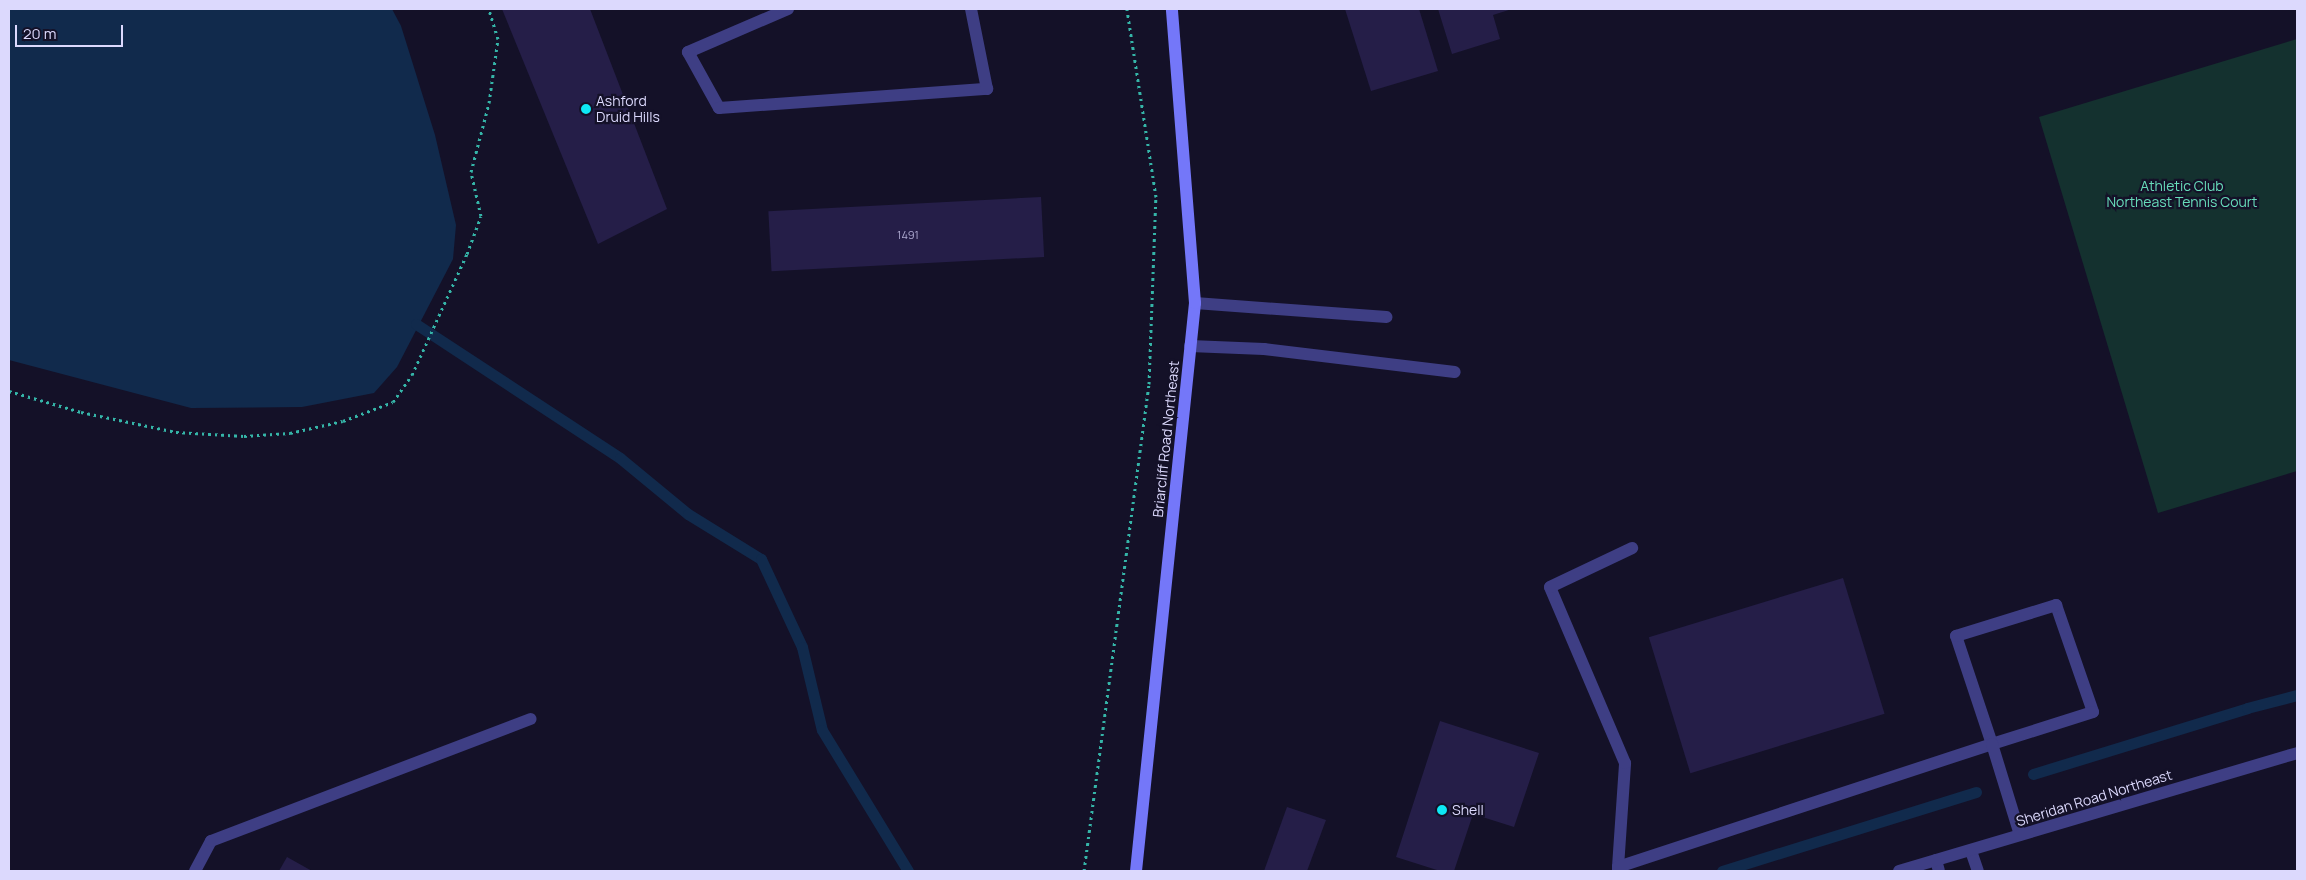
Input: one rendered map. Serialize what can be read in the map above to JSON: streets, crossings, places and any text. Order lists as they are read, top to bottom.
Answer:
{
  "streets": {
    "main road": ["Briarcliff Road Northeast"],
    "street": ["Sheridan Road Northeast"]
  },
  "parks": ["Athletic Club Northeast Tennis Court"],
  "places": ["Ashford Druid Hills", "Shell"],
  "house_numbers": ["1491"],
  "scale_bar": "20 m"
}
